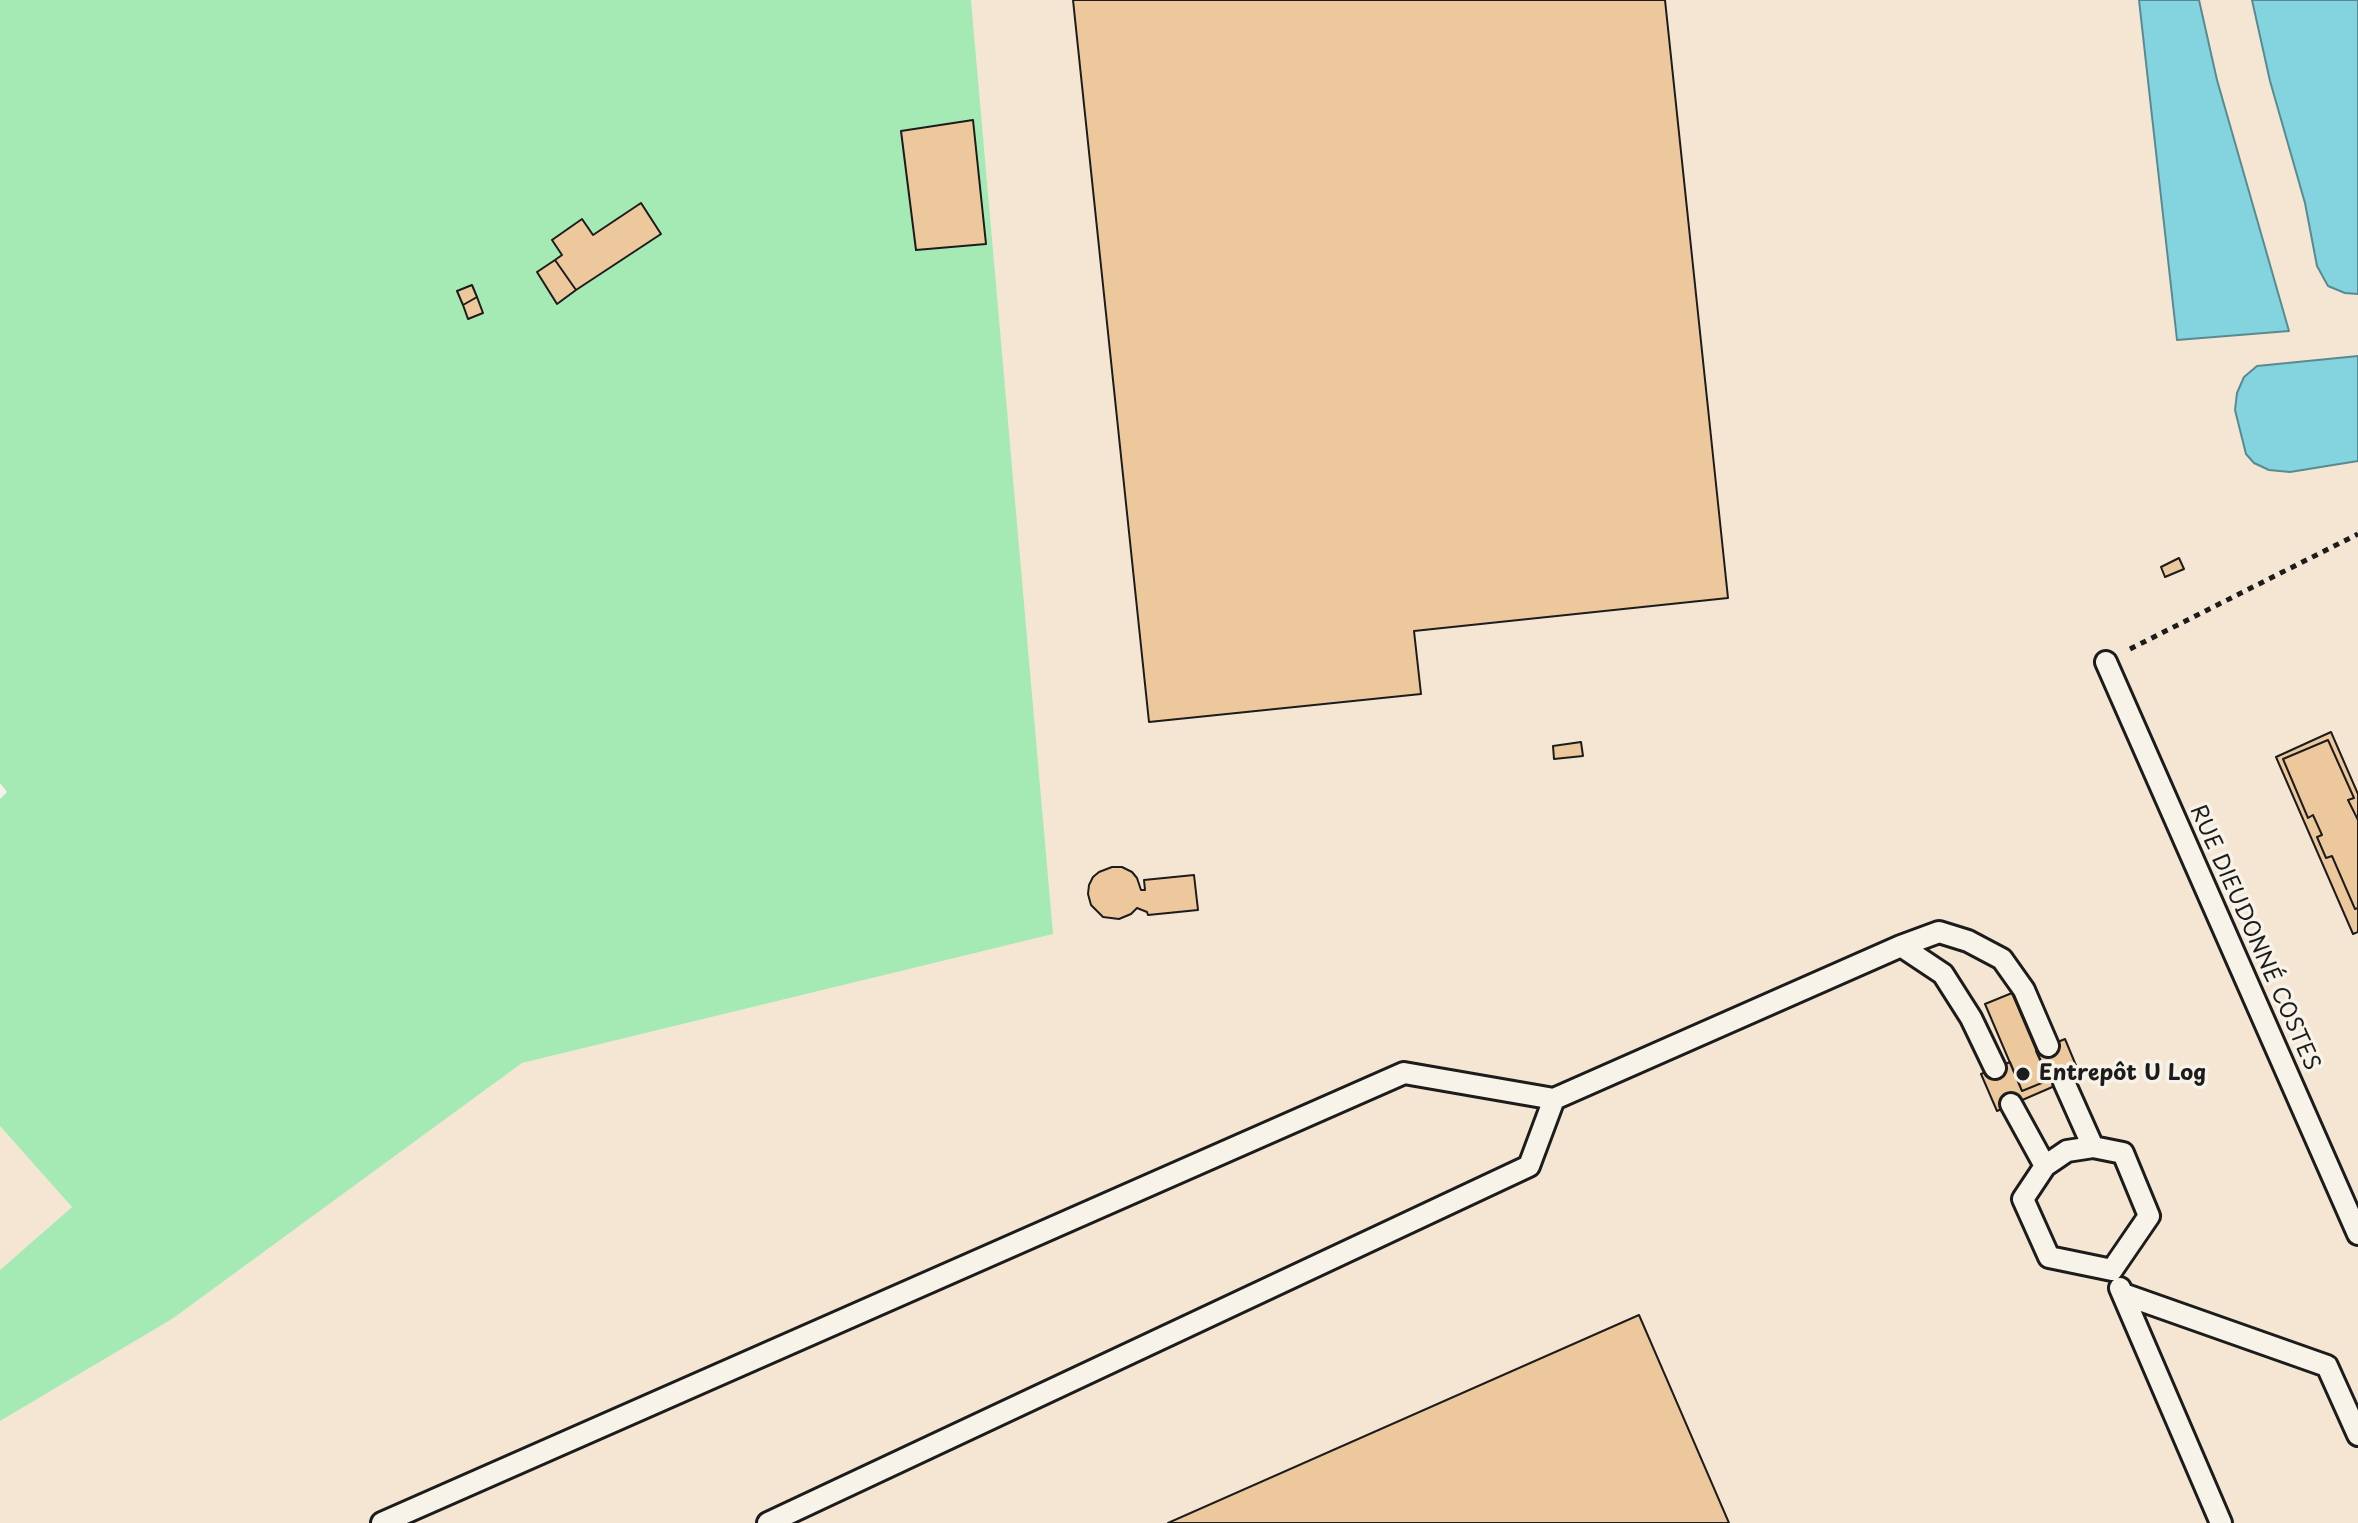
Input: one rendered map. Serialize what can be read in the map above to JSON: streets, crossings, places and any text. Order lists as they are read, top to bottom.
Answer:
{
  "streets": {
    "lane": ["RUE DIEUDONNÉ COSTES"]
  },
  "places": ["Entrepôt U Log"]
}
